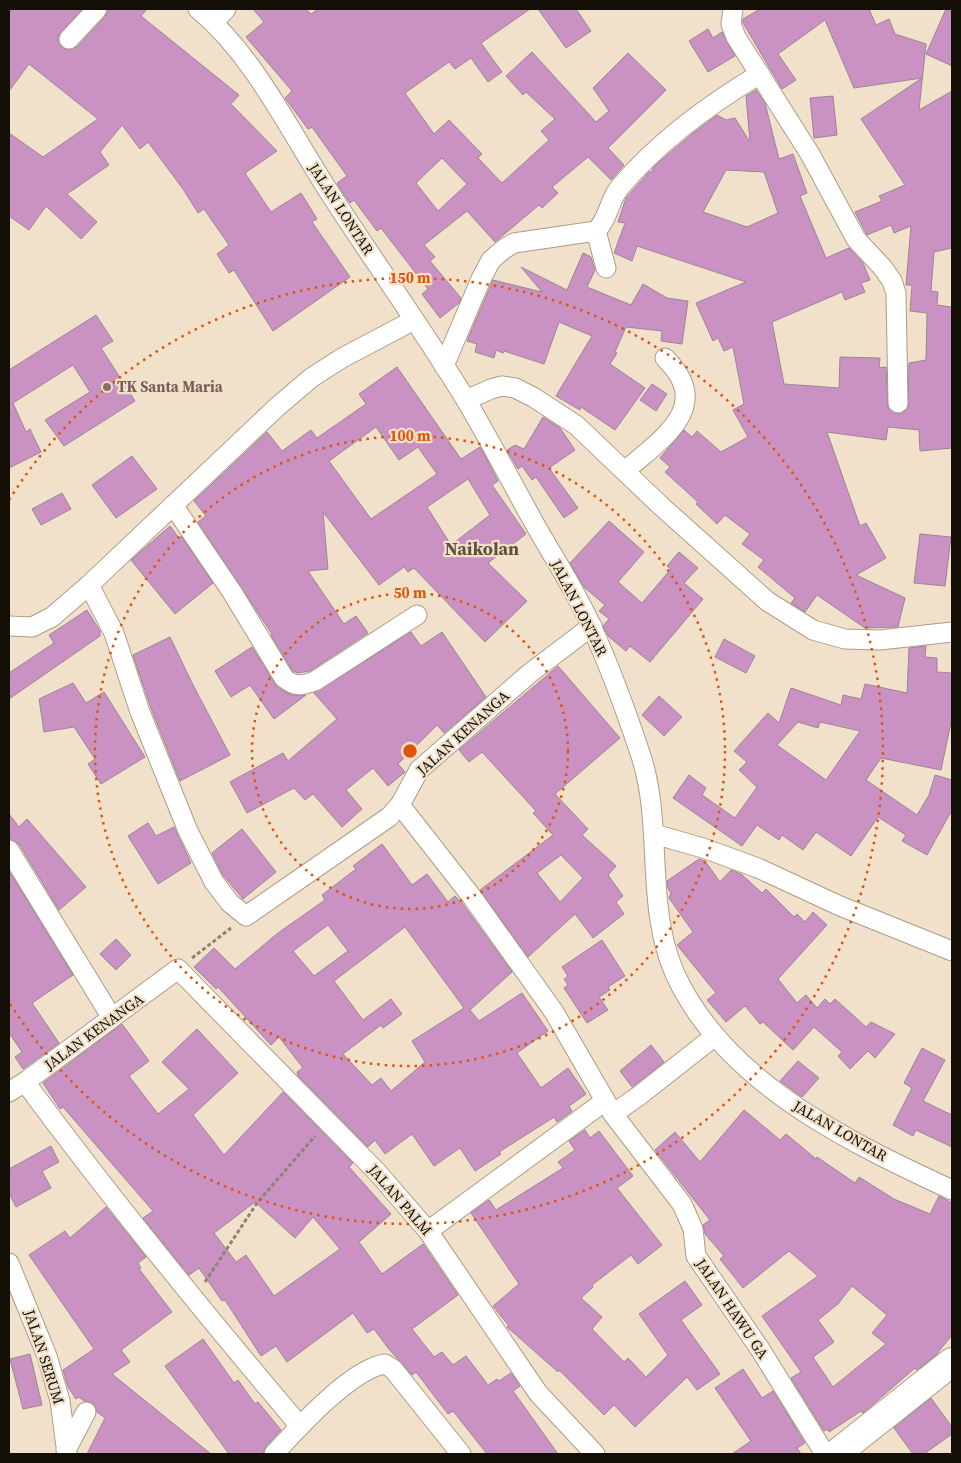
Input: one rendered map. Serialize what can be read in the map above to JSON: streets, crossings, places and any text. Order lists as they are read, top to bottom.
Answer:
{
  "streets": {
    "street": [
      "JALAN LONTAR",
      "JALAN KENANGA",
      "JALAN PALM",
      "JALAN HAWU GA",
      "JALAN SERUM"
    ]
  },
  "crossings": [
    ["JALAN LONTAR", "JALAN KENANGA"],
    ["JALAN KENANGA", "JALAN PALM"],
    ["JALAN KENANGA", "JALAN HAWU GA"]
  ],
  "districts": ["Naikolan"],
  "places": ["TK Santa Maria"],
  "rings": ["150 m", "100 m", "50 m"]
}
